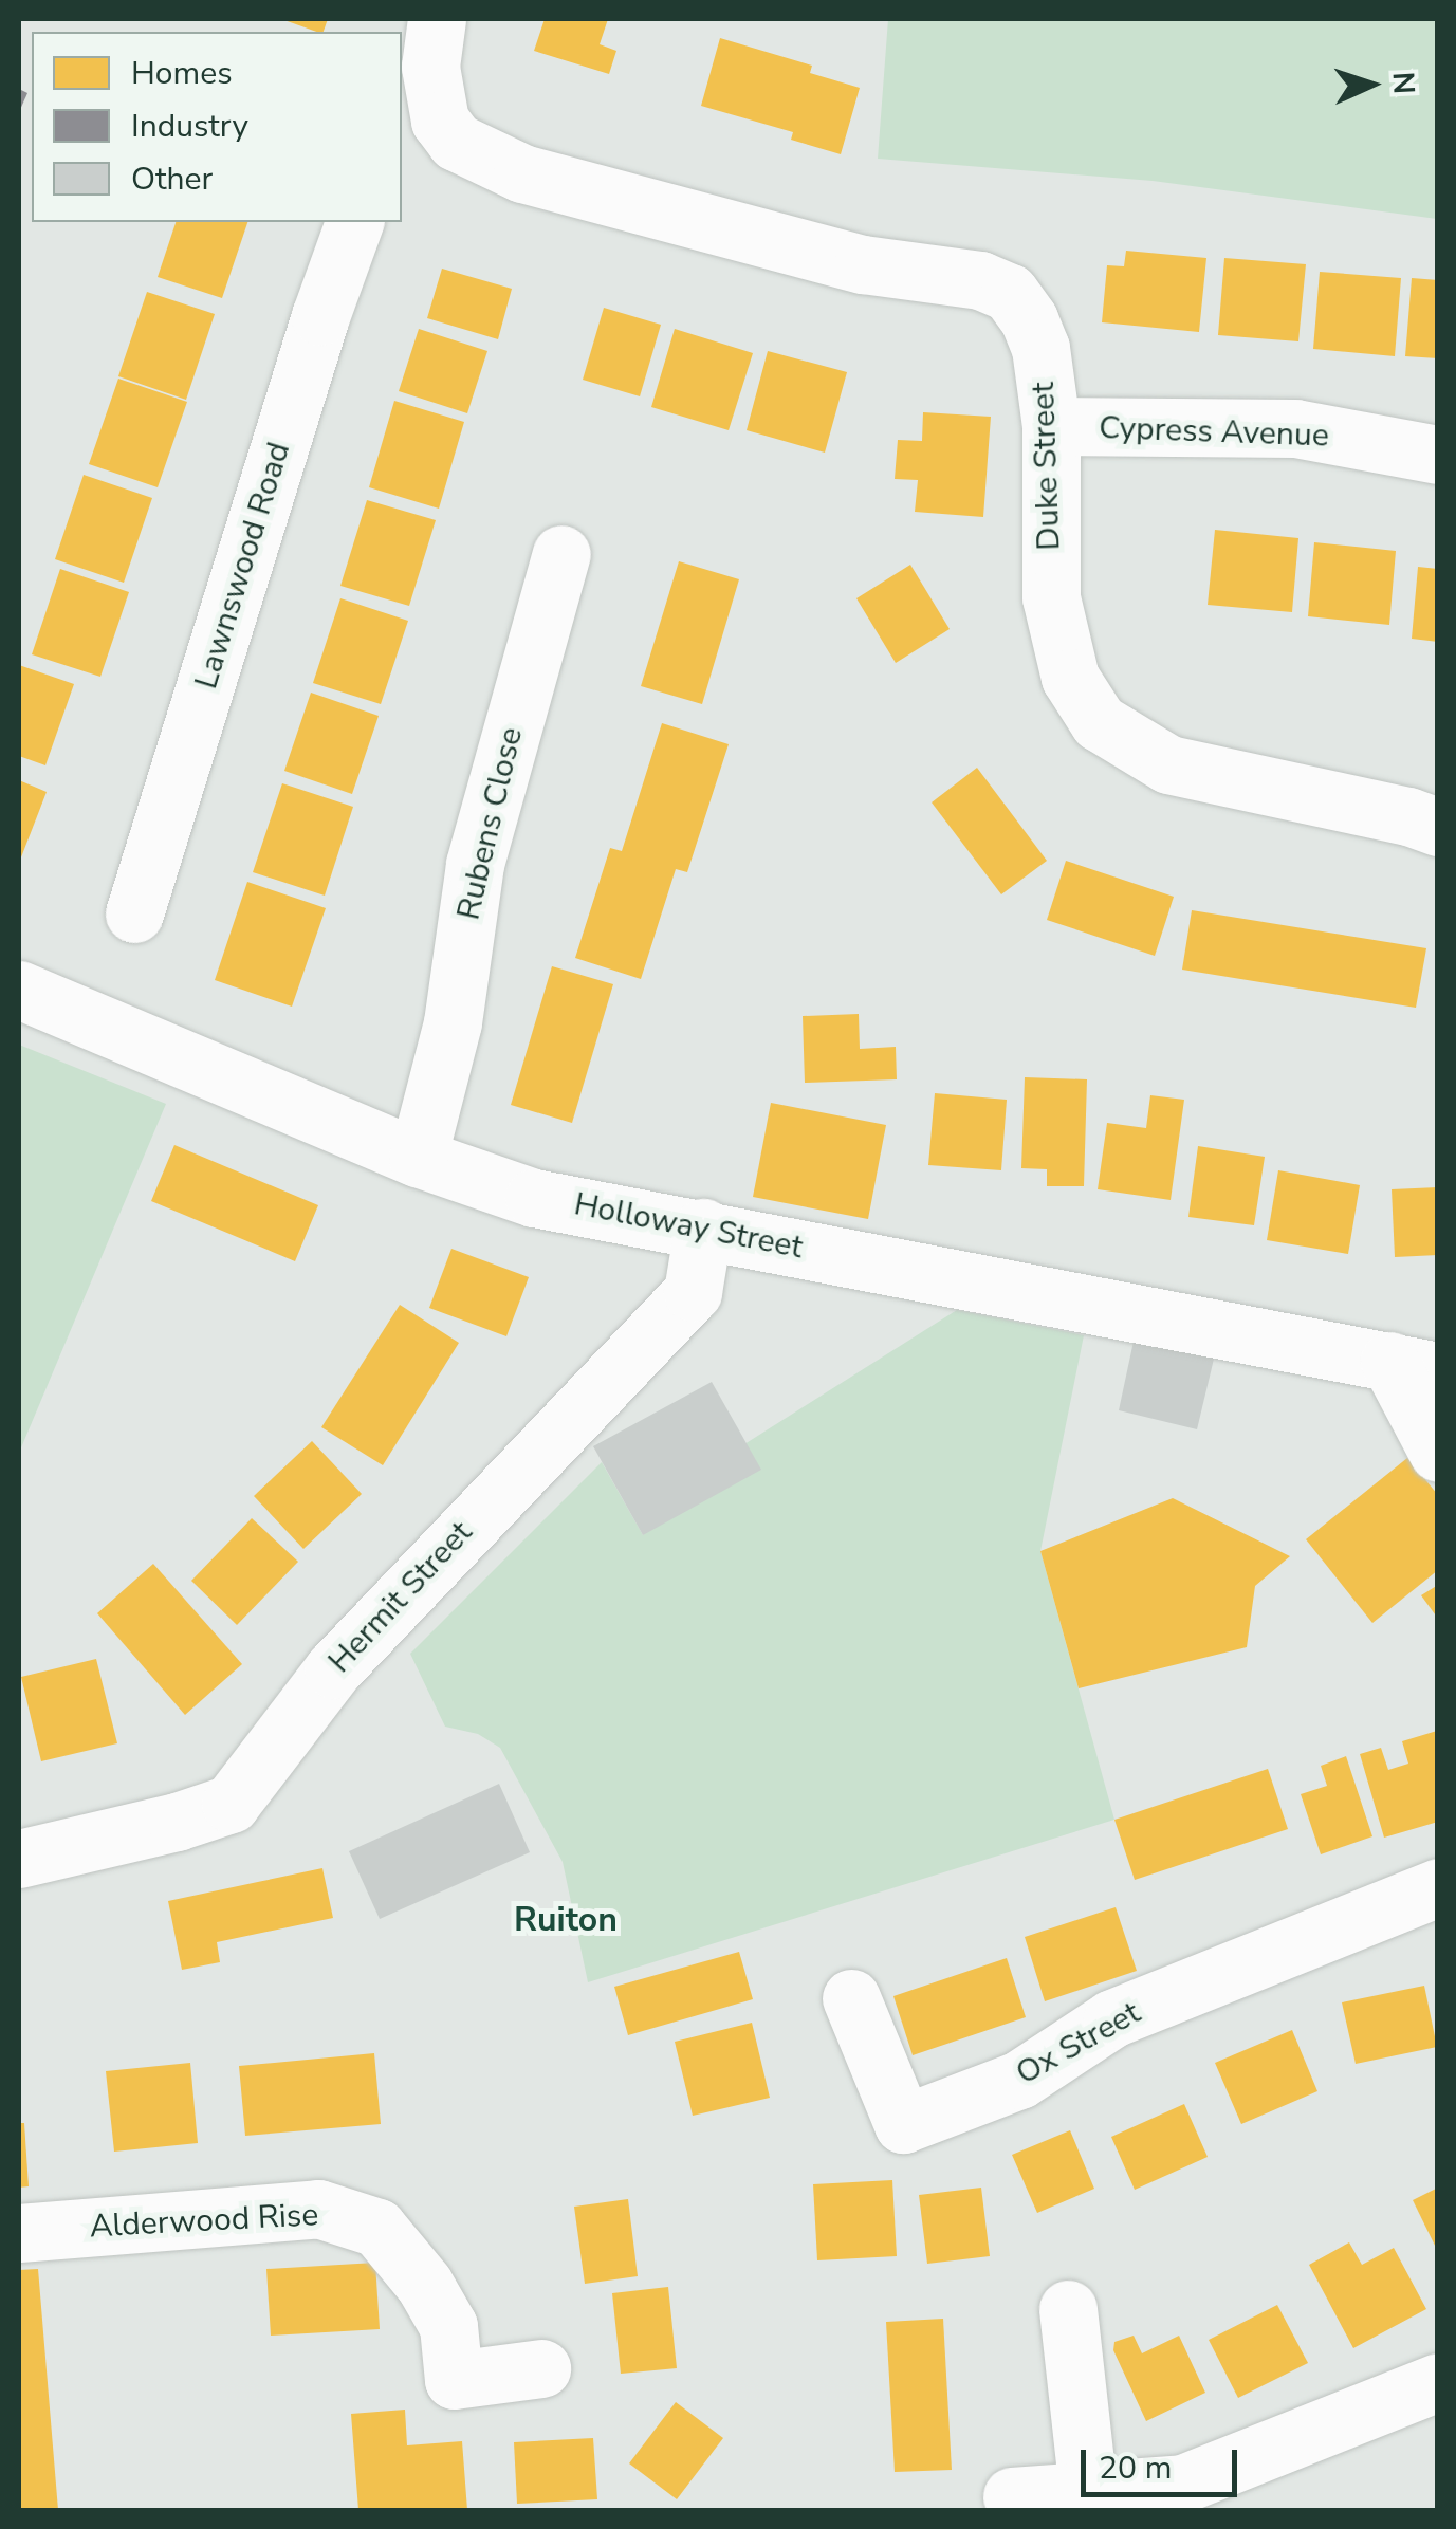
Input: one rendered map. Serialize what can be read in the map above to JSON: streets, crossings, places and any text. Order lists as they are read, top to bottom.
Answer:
{
  "streets": {
    "street": [
      "Cypress Avenue",
      "Duke Street",
      "Lawnswood Road",
      "Rubens Close",
      "Holloway Street",
      "Hermit Street",
      "Ox Street",
      "Alderwood Rise"
    ]
  },
  "crossings": [
    ["Cypress Avenue", "Duke Street"],
    ["Rubens Close", "Holloway Street"],
    ["Holloway Street", "Hermit Street"]
  ],
  "districts": ["Ruiton"],
  "legend": ["Homes", "Industry", "Other"],
  "scale_bar": "20 m",
  "north": "right"
}
